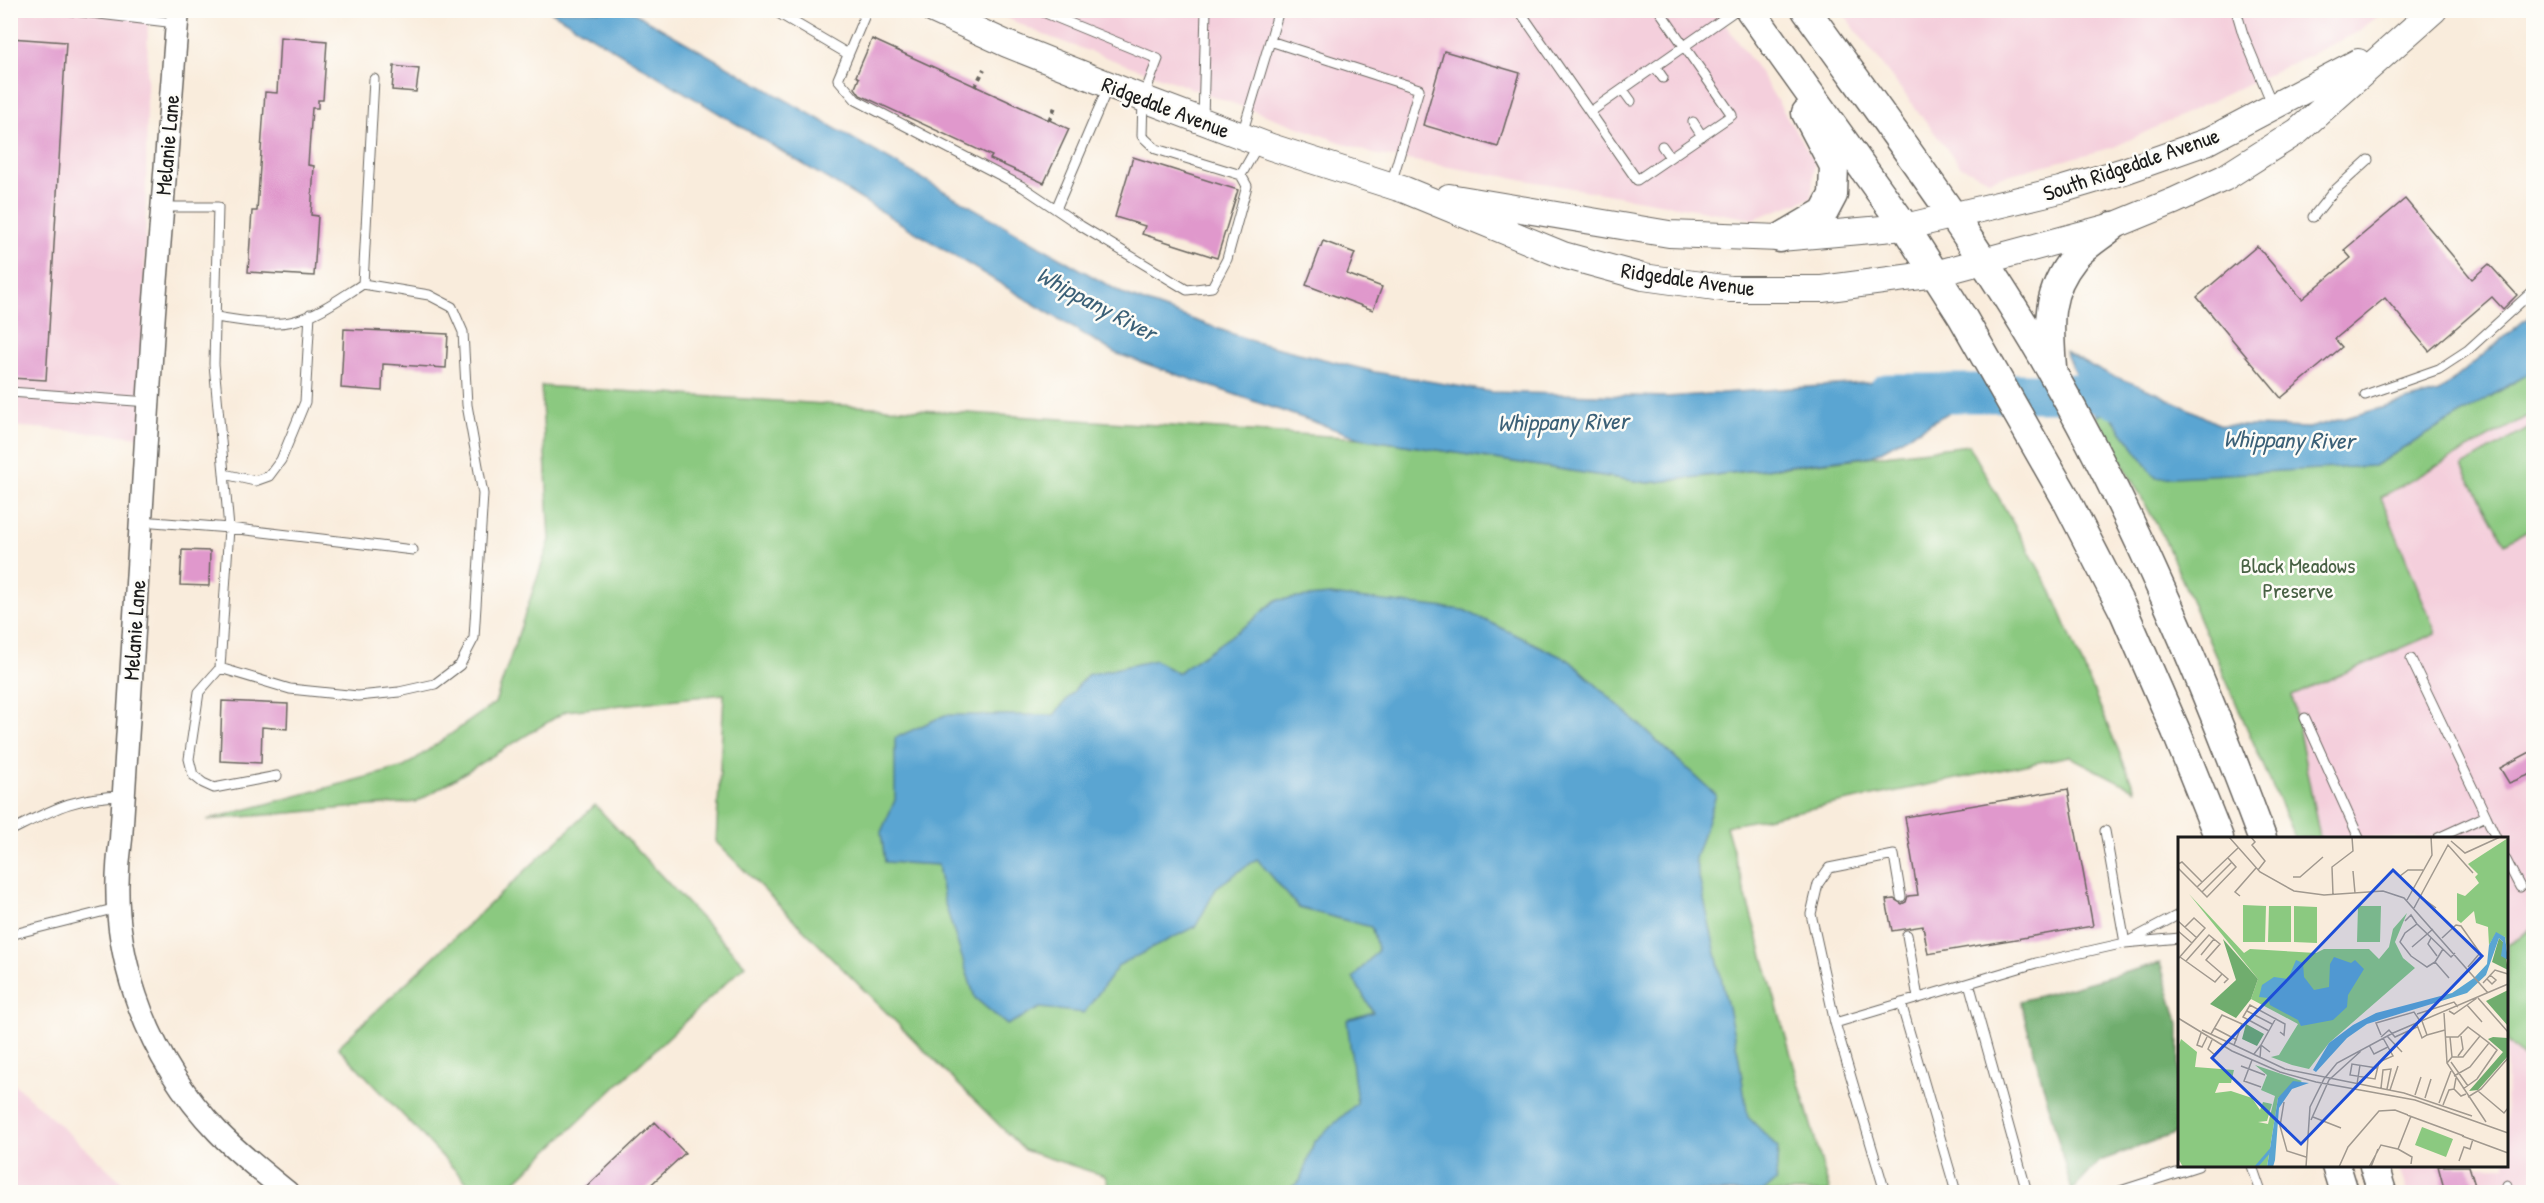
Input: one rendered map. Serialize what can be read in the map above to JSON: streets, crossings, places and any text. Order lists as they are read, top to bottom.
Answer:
{
  "streets": {
    "main road": ["Ridgedale Avenue", "South Ridgedale Avenue"],
    "street": ["Melanie Lane"]
  },
  "crossings": [
    ["Ridgedale Avenue", "South Ridgedale Avenue"]
  ],
  "water": ["Whippany River"],
  "parks": ["Black Meadows Preserve"]
}
